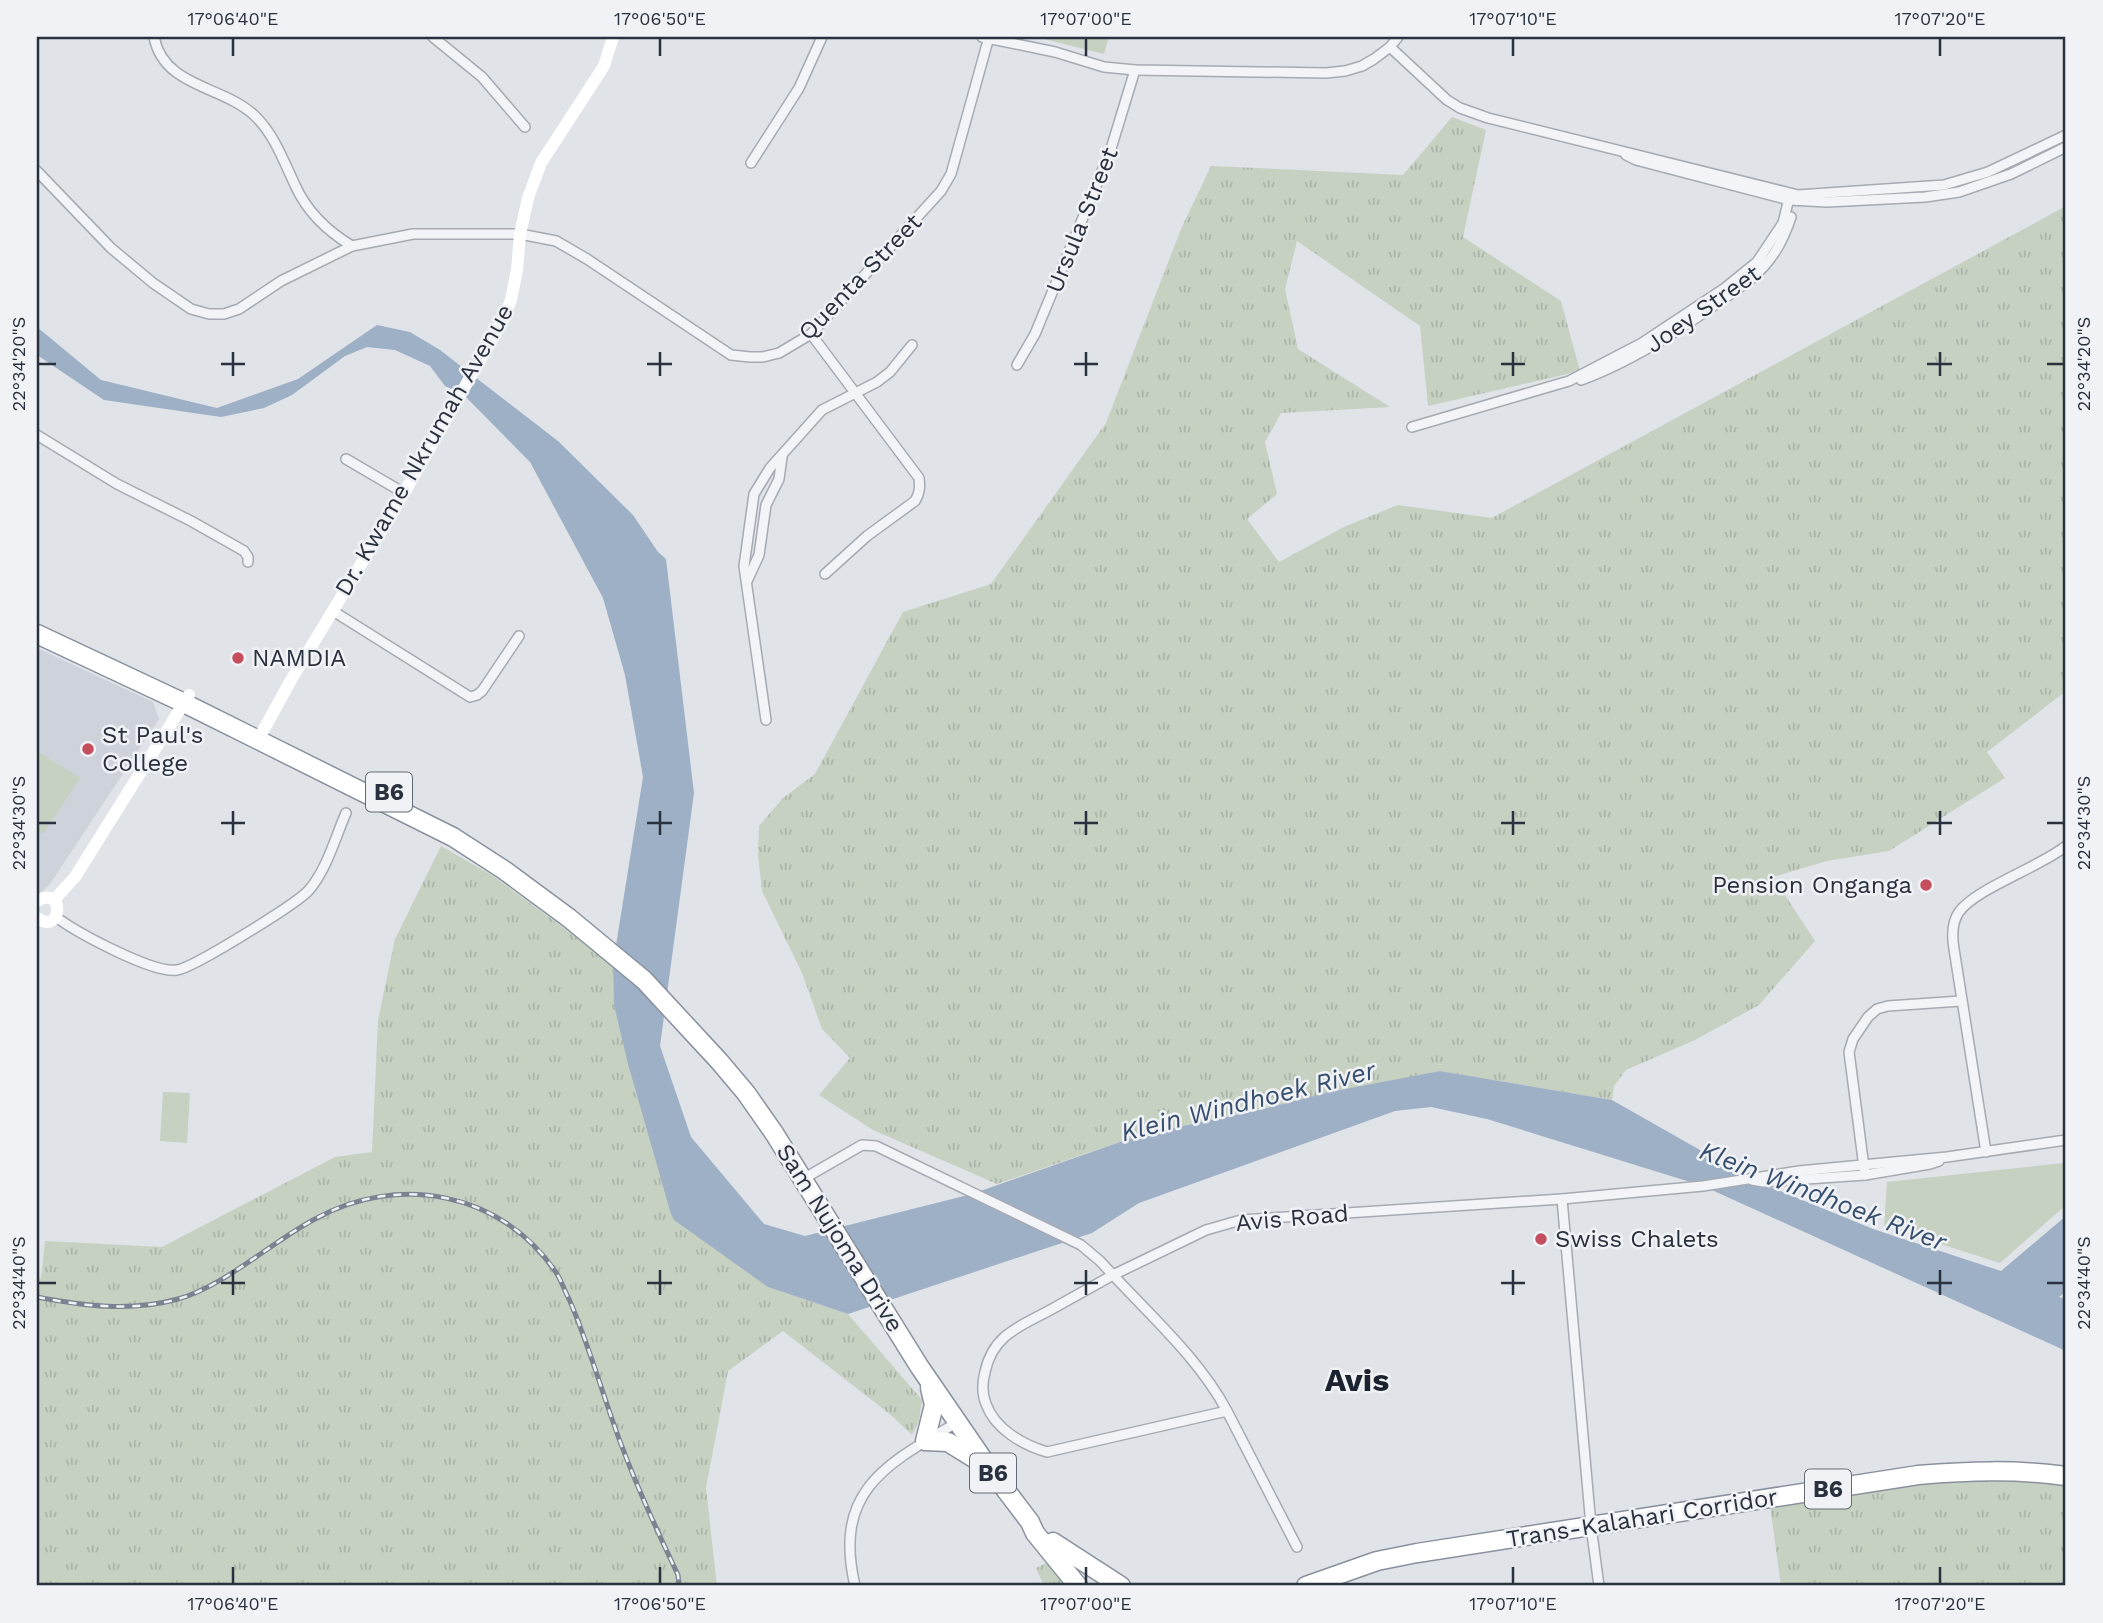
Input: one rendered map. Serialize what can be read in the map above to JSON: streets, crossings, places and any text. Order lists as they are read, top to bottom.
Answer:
{
  "streets": {
    "highway": ["B6", "Sam Nujoma Drive", "Trans-Kalahari Corridor"],
    "street": [
      "Ursula Street",
      "Quenta Street",
      "Joey Street",
      "Dr. Kwame Nkrumah Avenue",
      "Avis Road"
    ]
  },
  "crossings": [
    ["Quenta Street", "Dr. Kwame Nkrumah Avenue"],
    ["Dr. Kwame Nkrumah Avenue", "Sam Nujoma Drive"],
    ["B6", "Sam Nujoma Drive"]
  ],
  "districts": ["Avis"],
  "water": ["Klein Windhoek River"],
  "places": [
    "NAMDIA",
    "St Paul's College",
    "Pension Onganga",
    "Swiss Chalets"
  ],
  "coordinates": [
    "17°06'40\"E",
    "17°06'50\"E",
    "17°07'00\"E",
    "17°07'10\"E",
    "17°07'20\"E",
    "22°34'20\"S",
    "22°34'30\"S",
    "22°34'40\"S"
  ]
}
